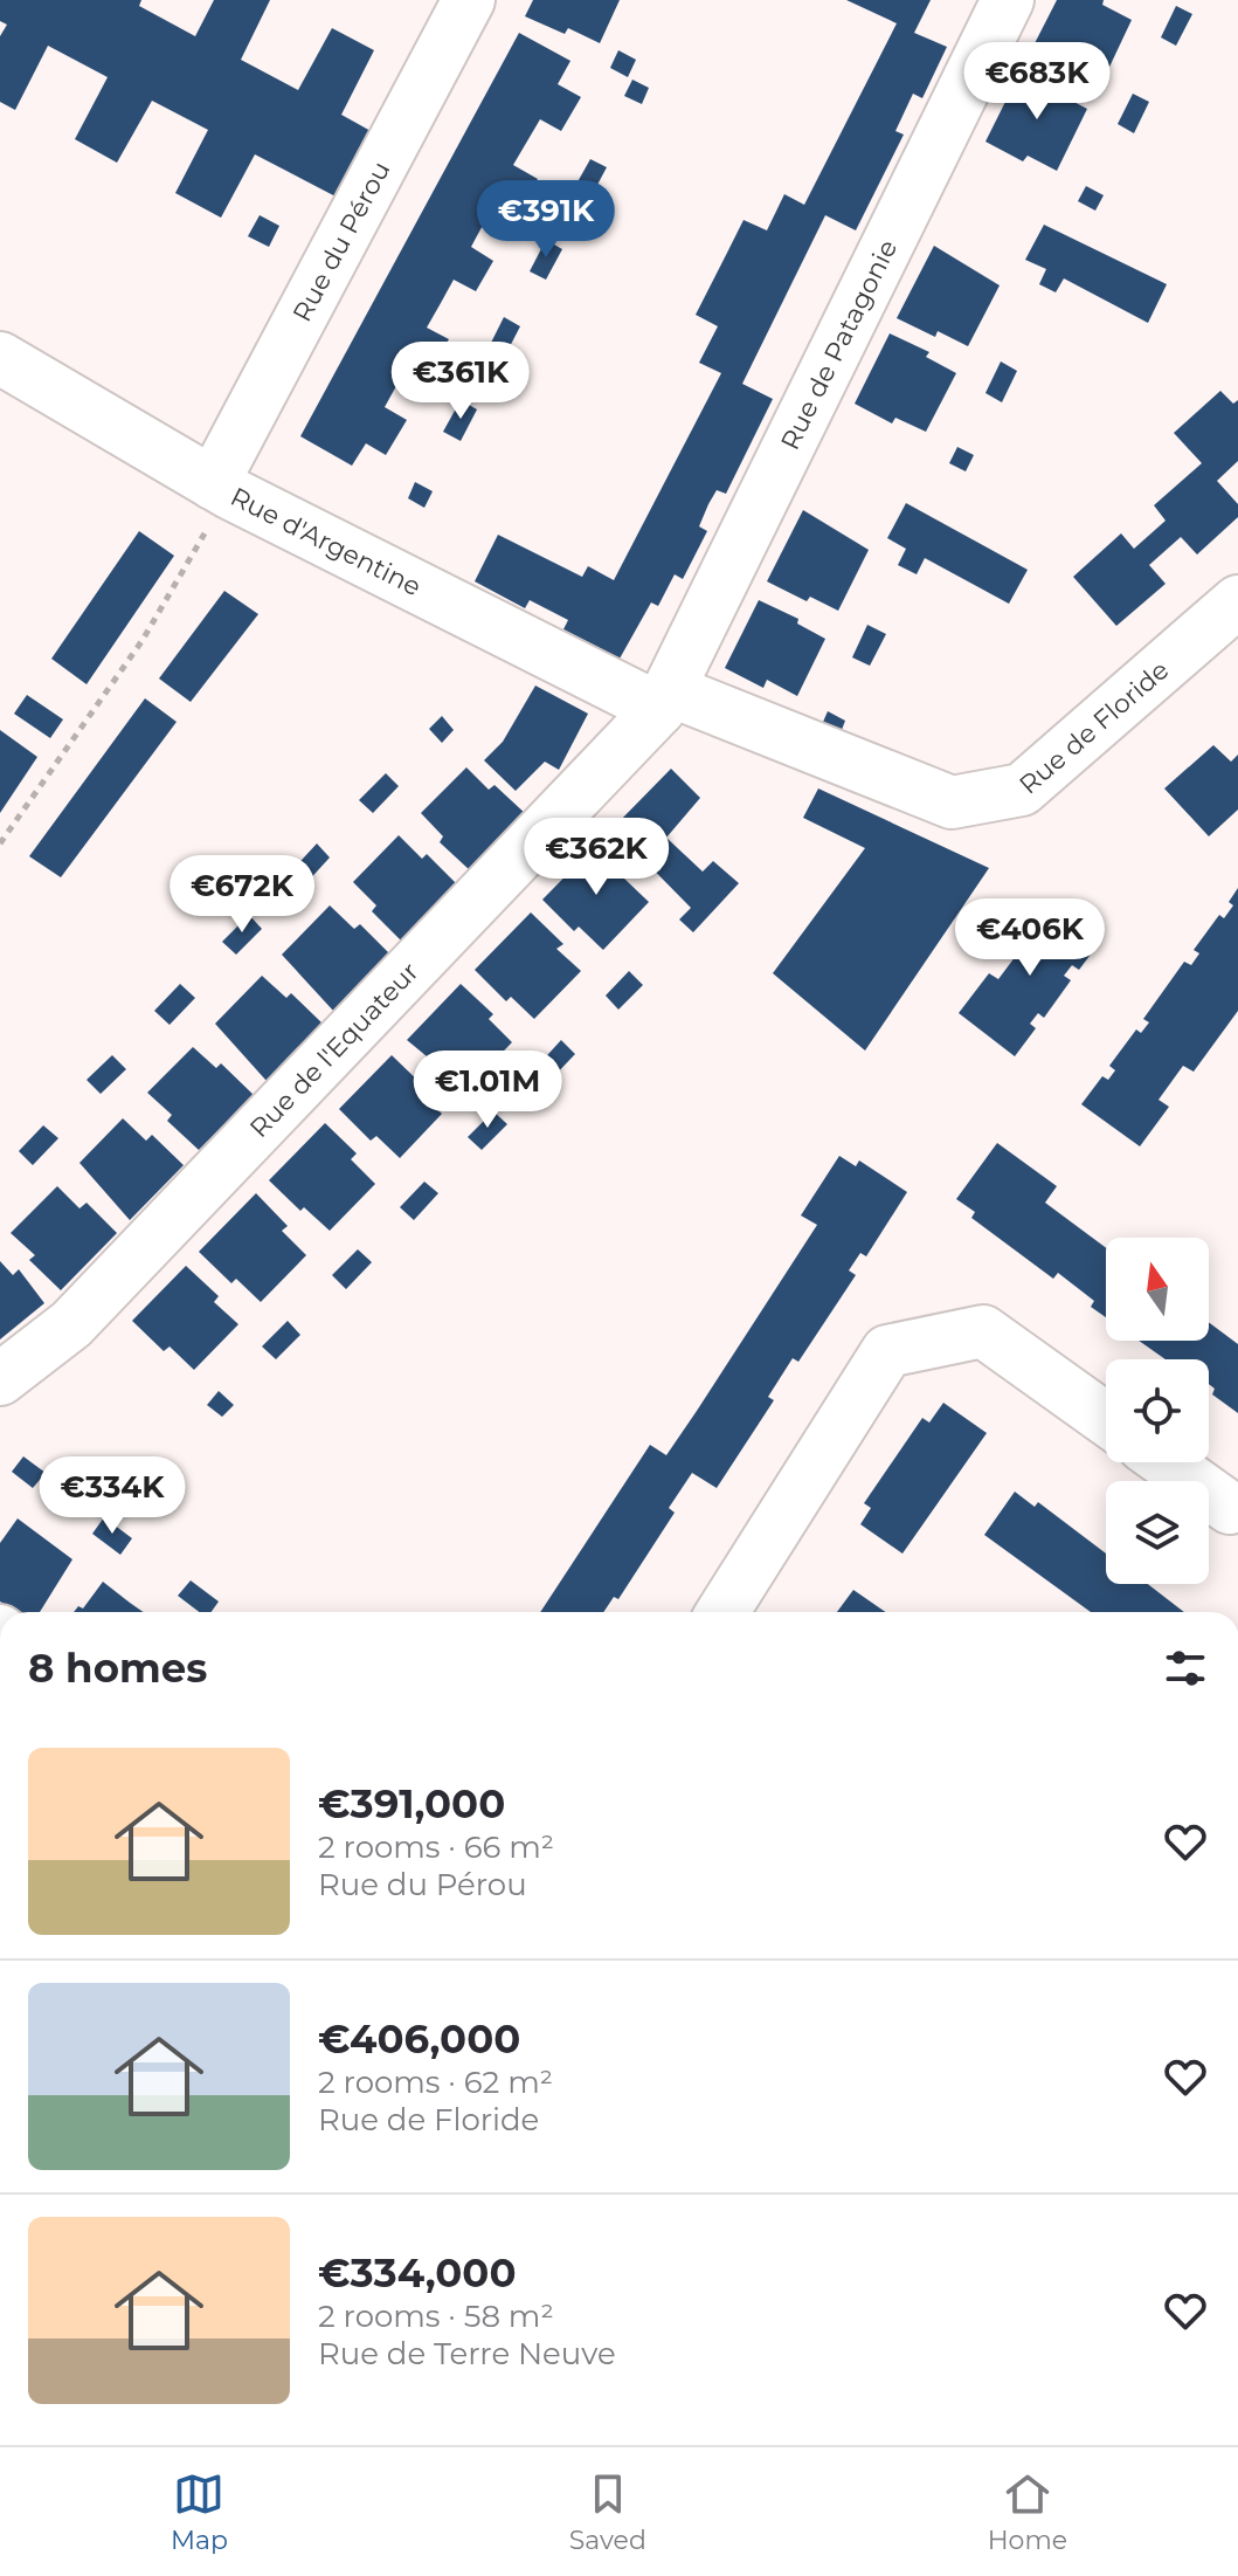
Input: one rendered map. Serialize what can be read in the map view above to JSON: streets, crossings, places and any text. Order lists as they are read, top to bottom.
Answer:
{
  "streets": {
    "street": [
      "Rue du Pérou",
      "Rue de Patagonie",
      "Rue d'Argentine",
      "Rue de Floride",
      "Rue de l'Equateur"
    ]
  },
  "crossings": [
    ["Rue du Pérou", "Rue d'Argentine"],
    ["Rue de Patagonie", "Rue d'Argentine"],
    ["Rue de Patagonie", "Rue de Floride"],
    ["Rue de Patagonie", "Rue de l'Equateur"],
    ["Rue d'Argentine", "Rue de Floride"],
    ["Rue d'Argentine", "Rue de l'Equateur"],
    ["Rue de Floride", "Rue de l'Equateur"]
  ],
  "north": "top",
  "page": {
    "price": [
      "€683K",
      "€391K",
      "€361K",
      "€362K",
      "€672K",
      "€406K",
      "€1.01M",
      "€334K"
    ],
    "heading": "8 homes",
    "list": [
      {
        "name": "€391,000",
        "note": "2 rooms · 66 m² · Rue du Pérou"
      },
      {
        "name": "€406,000",
        "note": "2 rooms · 62 m² · Rue de Floride"
      },
      {
        "name": "€334,000",
        "note": "2 rooms · 58 m² · Rue de Terre Neuve"
      }
    ],
    "tabs": ["Map", "Saved", "Home"]
  }
}
